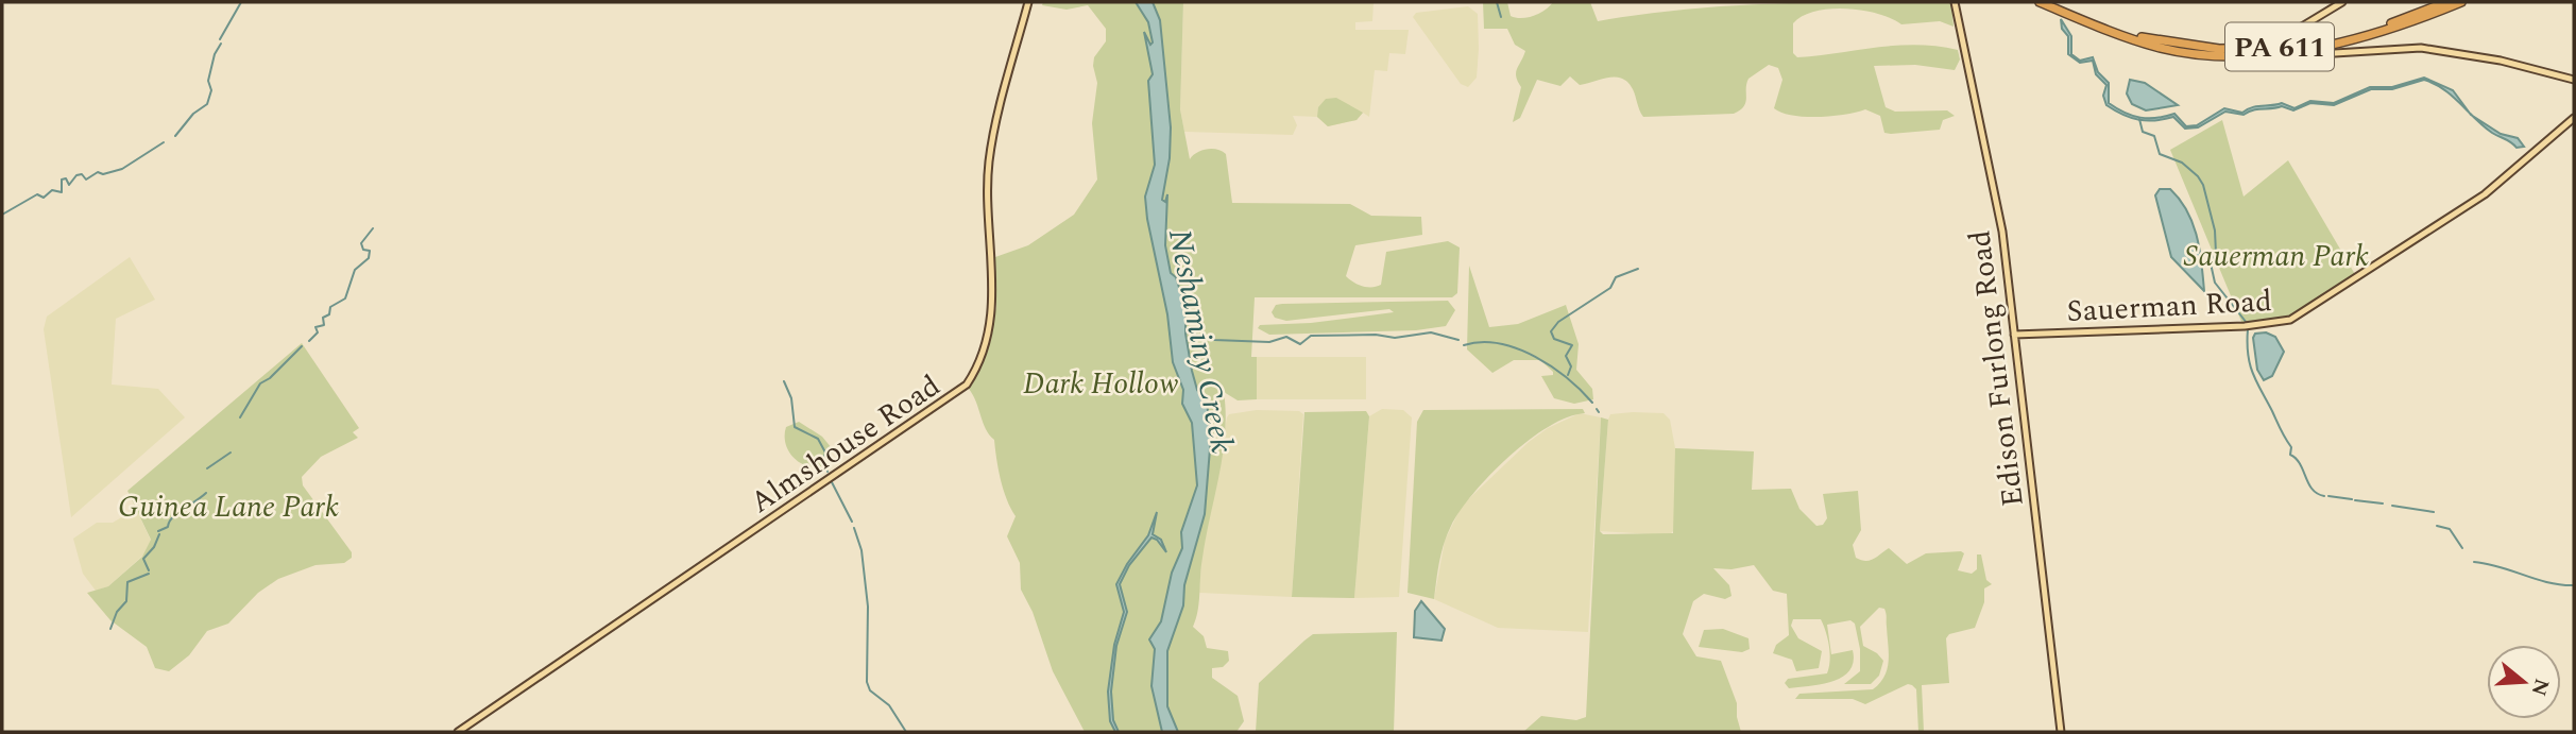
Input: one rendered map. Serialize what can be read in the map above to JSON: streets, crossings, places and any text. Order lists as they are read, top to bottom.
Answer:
{
  "streets": {
    "highway": ["PA 611"],
    "main road": ["Sauerman Road", "Edison Furlong Road", "Almshouse Road"]
  },
  "crossings": [
    ["Sauerman Road", "Edison Furlong Road"]
  ],
  "water": ["Neshaminy Creek"],
  "parks": ["Sauerman Park", "Dark Hollow", "Guinea Lane Park"],
  "north": "right"
}
